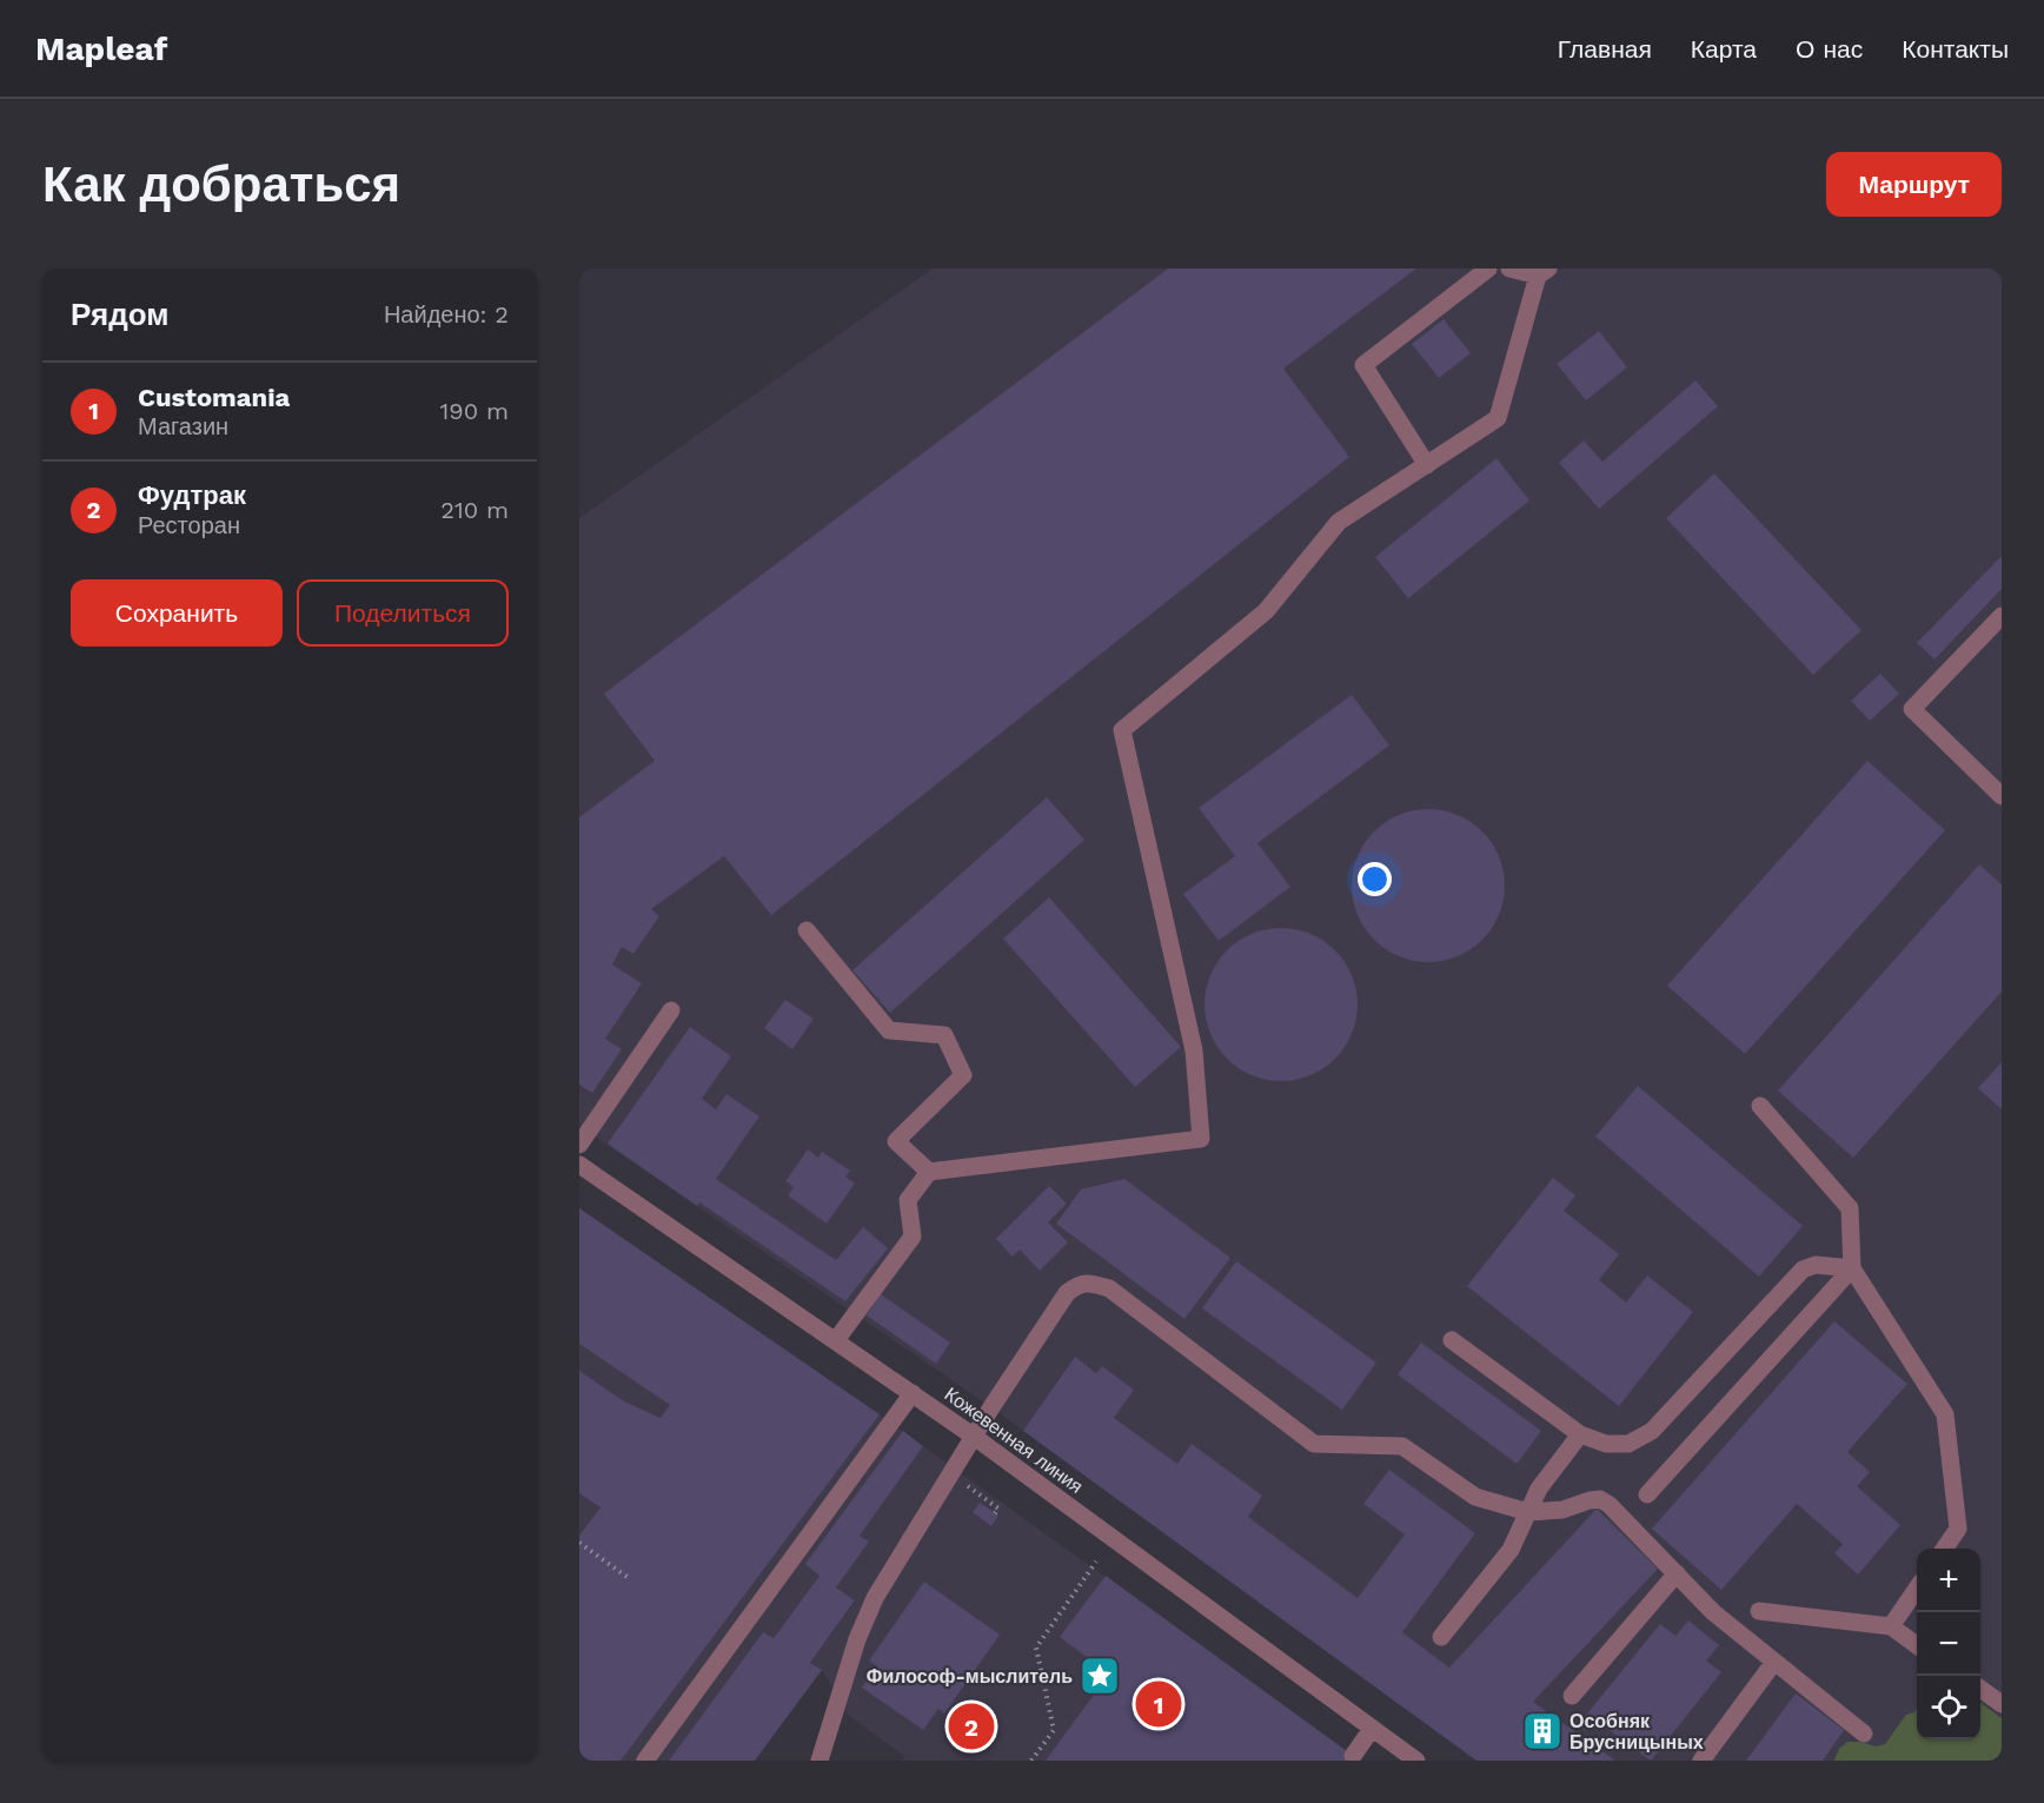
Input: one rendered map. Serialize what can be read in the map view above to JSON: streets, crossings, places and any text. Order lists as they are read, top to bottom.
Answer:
{
  "streets": {
    "street": ["Кожевенная линия"]
  },
  "places": {
    "place": ["Философ-мыслитель"],
    "building": ["Особняк Брусницыных"]
  },
  "page": {
    "header": "Mapleaf",
    "nav": [
      "Главная",
      "Карта",
      "О нас",
      "Контакты"
    ],
    "buttons": [
      "Маршрут",
      ["Сохранить", "Поделиться"]
    ],
    "title": "Как добраться",
    "heading": ["Рядом", "Найдено: 2"],
    "list": [
      {
        "mark": "1",
        "name": "Customania",
        "note": "Магазин",
        "value": "190 m"
      },
      {
        "mark": "2",
        "name": "Фудтрак",
        "note": "Ресторан",
        "value": "210 m"
      }
    ],
    "map_buttons": ["+", "−"],
    "pins": ["1", "2"]
  }
}
